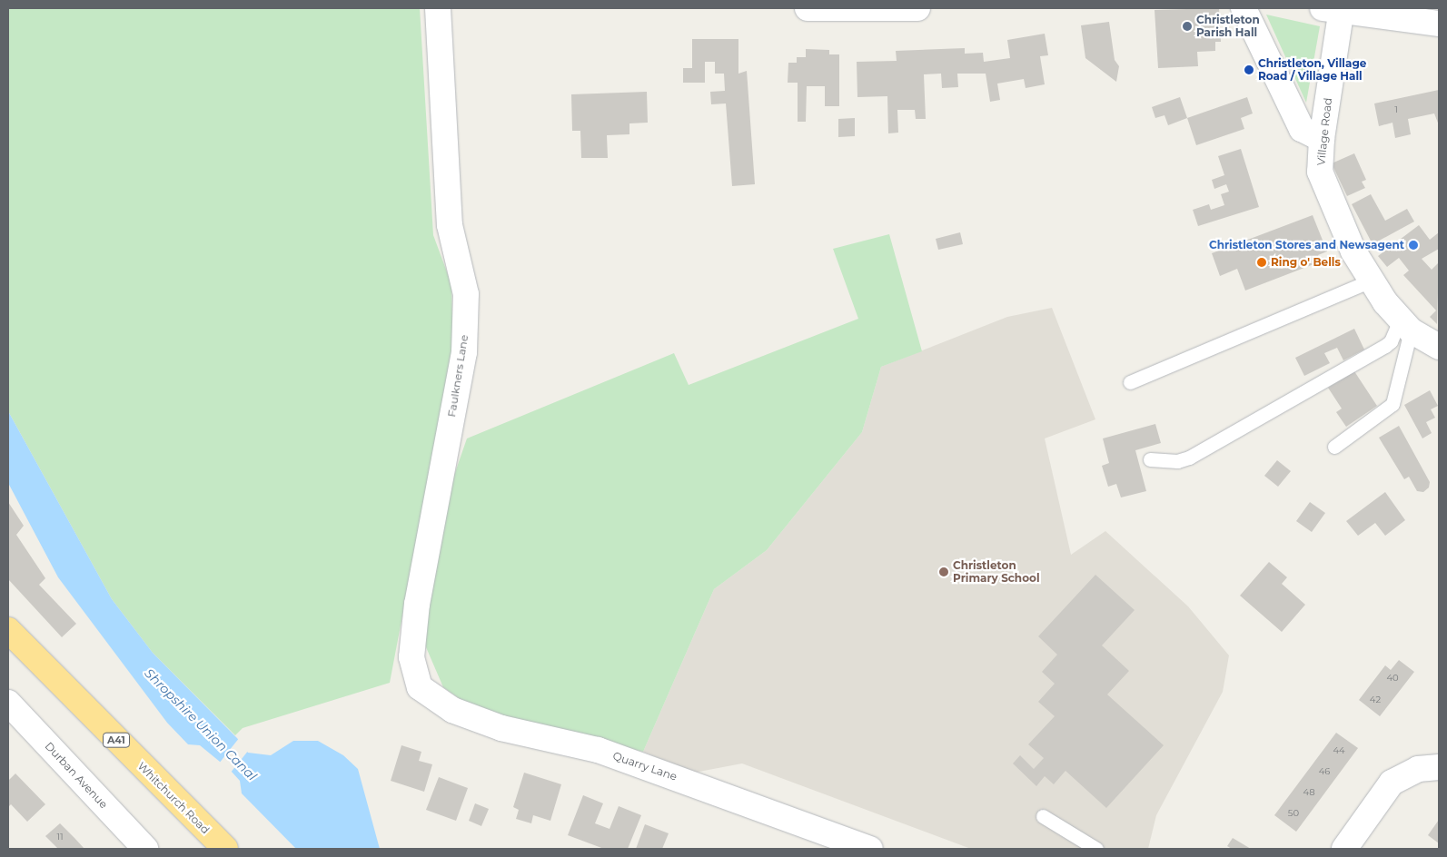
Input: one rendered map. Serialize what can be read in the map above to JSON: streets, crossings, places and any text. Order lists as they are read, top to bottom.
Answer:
{
  "streets": {
    "highway": ["A41", "Whitchurch Road"],
    "street": [
      "Village Road",
      "Faulkners Lane",
      "Quarry Lane",
      "Durban Avenue"
    ]
  },
  "crossings": [
    ["Faulkners Lane", "Quarry Lane"]
  ],
  "water": ["Shropshire Union Canal"],
  "places": [
    "Christleton Parish Hall",
    "Christleton, Village Road / Village Hall",
    "Christleton Stores and Newsagent",
    "Ring o' Bells",
    "Christleton Primary School"
  ],
  "house_numbers": [
    "1",
    "40",
    "42",
    "44",
    "46",
    "48",
    "50",
    "11"
  ]
}
